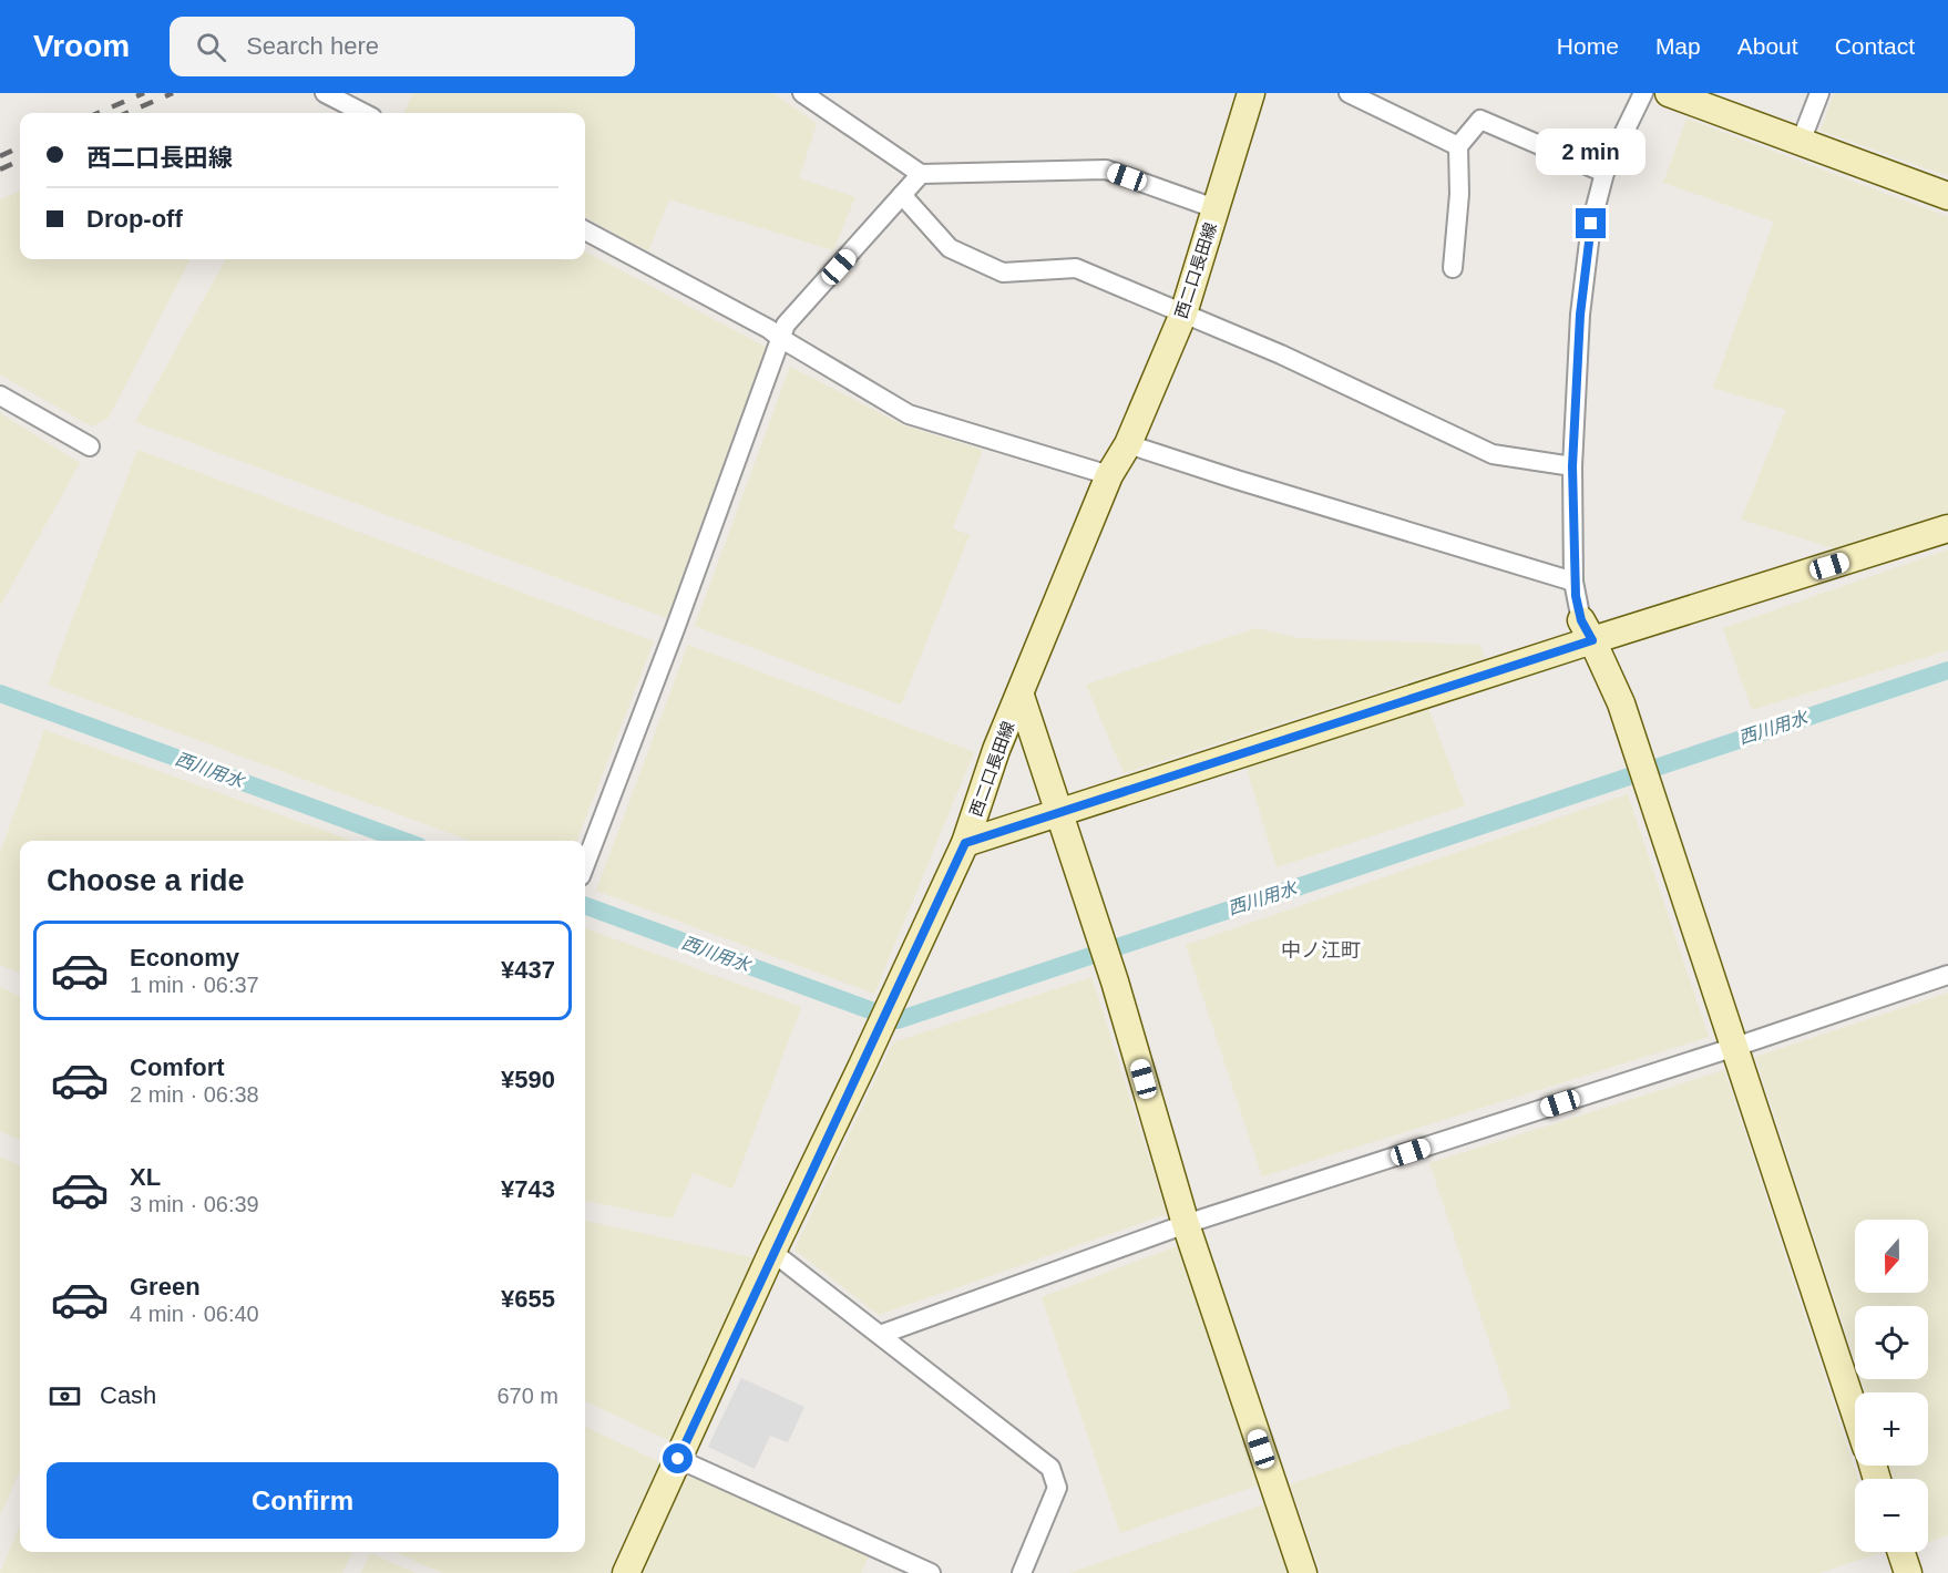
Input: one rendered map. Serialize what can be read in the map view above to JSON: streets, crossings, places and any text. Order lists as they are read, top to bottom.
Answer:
{
  "streets": {
    "street": ["西二口長田線"]
  },
  "districts": ["中ノ江町"],
  "water": ["西川用水"],
  "north": "bottom",
  "page": {
    "header": "Vroom",
    "search": "Search here",
    "nav": [
      "Home",
      "Map",
      "About",
      "Contact"
    ],
    "banner": ["西二口長田線", "Drop-off"],
    "bubble": "2 min",
    "heading": "Choose a ride",
    "list": [
      {
        "name": "Economy",
        "note": "1 min · 06:37",
        "value": "¥437"
      },
      {
        "name": "Comfort",
        "note": "2 min · 06:38",
        "value": "¥590"
      },
      {
        "name": "XL",
        "note": "3 min · 06:39",
        "value": "¥743"
      },
      {
        "name": "Green",
        "note": "4 min · 06:40",
        "value": "¥655"
      }
    ],
    "map_buttons": ["+", "−"],
    "pay": ["Cash", "670 m"],
    "buttons": "Confirm"
  }
}
